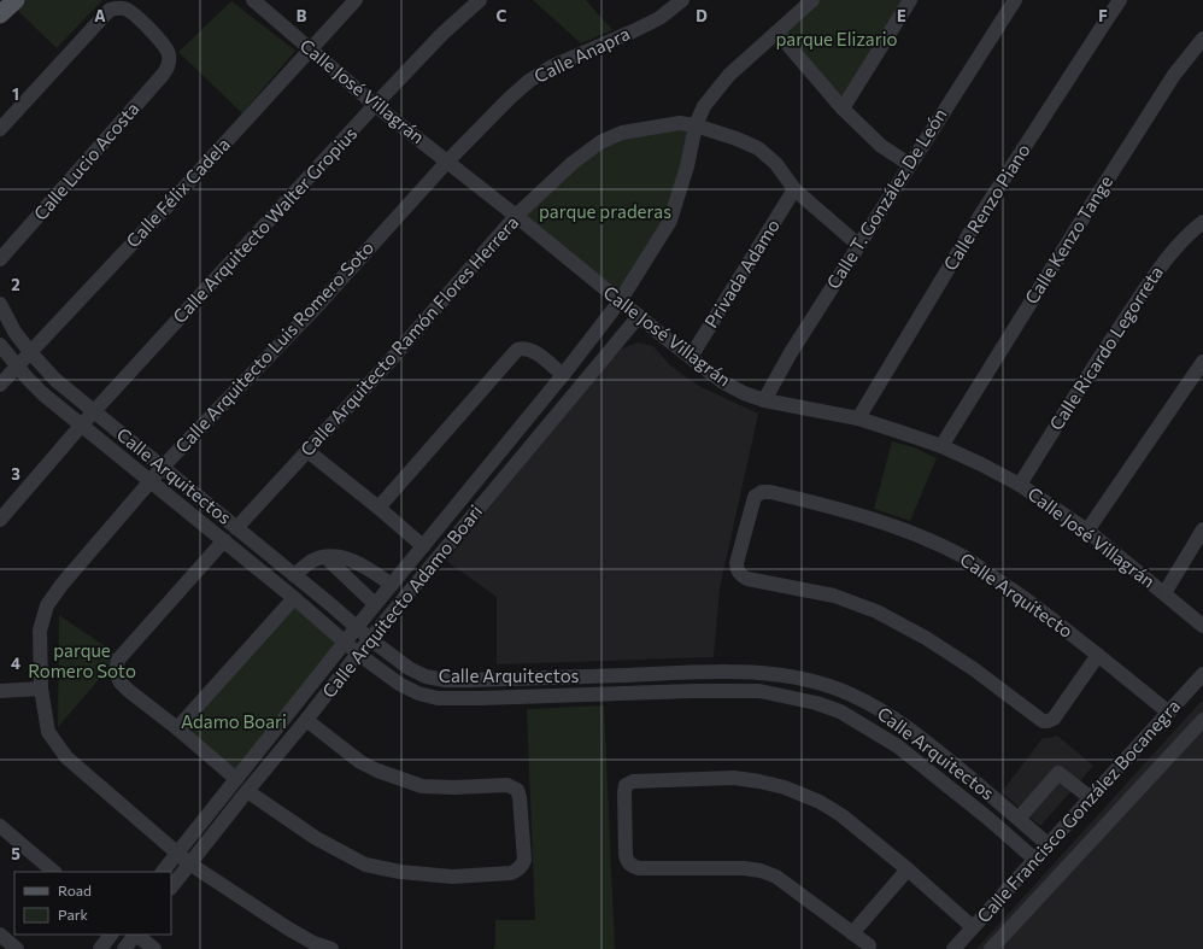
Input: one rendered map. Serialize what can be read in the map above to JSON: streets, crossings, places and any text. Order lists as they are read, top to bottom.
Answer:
{
  "streets": {
    "street": [
      "Calle Anapra",
      "Calle José Villagrán",
      "Calle Lucio Acosta",
      "Calle Félix Cadela",
      "Calle T. González De León",
      "Calle Renzo Piano",
      "Calle Arquitecto Walter Gropius",
      "Calle Kenzo Tange",
      "Privada Adamo",
      "Calle Arquitecto Ramón Flores Herrera",
      "Calle Arquitecto Luis Romero Soto",
      "Calle Ricardo Legorreta",
      "Calle Arquitectos",
      "Calle Arquitecto",
      "Calle Arquitecto Adamo Boari",
      "Calle Francisco González Bocanegra"
    ]
  },
  "crossings": [
    ["Calle Anapra", "Calle José Villagrán"],
    ["Calle Anapra", "Calle Arquitecto Luis Romero Soto"],
    ["Calle José Villagrán", "Calle Félix Cadela"],
    ["Calle José Villagrán", "Calle T. González De León"],
    ["Calle José Villagrán", "Calle Renzo Piano"],
    ["Calle José Villagrán", "Calle Arquitecto Walter Gropius"],
    ["Calle José Villagrán", "Calle Kenzo Tange"],
    ["Calle José Villagrán", "Privada Adamo"],
    ["Calle José Villagrán", "Calle Arquitecto Ramón Flores Herrera"],
    ["Calle José Villagrán", "Calle Arquitecto Luis Romero Soto"],
    ["Calle José Villagrán", "Calle Ricardo Legorreta"],
    ["Calle José Villagrán", "Calle Arquitecto Adamo Boari"],
    ["Calle Félix Cadela", "Calle Arquitectos"],
    ["Calle T. González De León", "Calle Arquitecto Ramón Flores Herrera"],
    ["Calle Arquitecto Walter Gropius", "Calle Arquitectos"],
    ["Privada Adamo", "Calle Arquitecto Ramón Flores Herrera"],
    ["Calle Arquitecto Ramón Flores Herrera", "Calle Arquitectos"],
    ["Calle Arquitecto Ramón Flores Herrera", "Calle Arquitecto Adamo Boari"],
    ["Calle Arquitecto Luis Romero Soto", "Calle Arquitectos"],
    ["Calle Arquitecto Luis Romero Soto", "Calle Arquitecto Adamo Boari"],
    ["Calle Arquitectos", "Calle Arquitecto Adamo Boari"],
    ["Calle Arquitectos", "Calle Francisco González Bocanegra"],
    ["Calle Arquitecto", "Calle Francisco González Bocanegra"]
  ],
  "parks": [
    "parque Elizario",
    "parque praderas",
    "parque Romero Soto",
    "Adamo Boari"
  ],
  "legend": ["Road", "Park"],
  "grid": {
    "columns": [
      "A",
      "B",
      "C",
      "D",
      "E",
      "F"
    ],
    "rows": [
      "1",
      "2",
      "3",
      "4",
      "5"
    ]
  }
}
